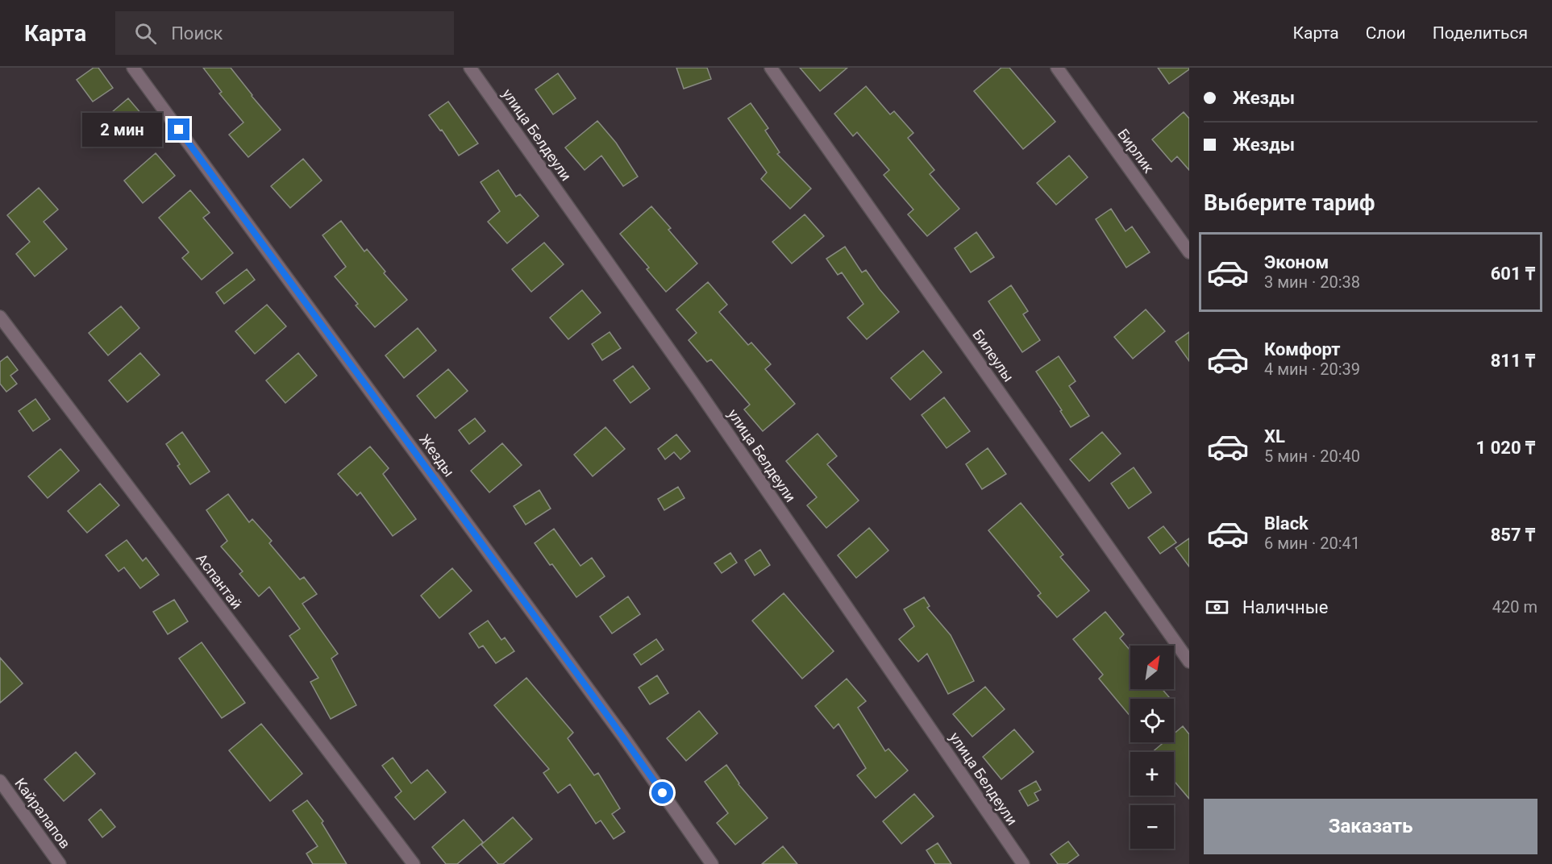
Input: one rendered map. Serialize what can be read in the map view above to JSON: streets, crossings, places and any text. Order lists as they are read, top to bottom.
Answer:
{
  "streets": {
    "street": [
      "улица Белдеули",
      "Бирлик",
      "Билеулы",
      "Жезды",
      "Аспантай",
      "Кайралапов"
    ]
  },
  "north": "top right",
  "page": {
    "header": "Карта",
    "search": "Поиск",
    "nav": ["Карта", "Слои", "Поделиться"],
    "banner": ["Жезды", "Жезды"],
    "bubble": "2 мин",
    "heading": "Выберите тариф",
    "list": [
      {
        "name": "Эконом",
        "note": "3 мин · 20:38",
        "value": "601 ₸"
      },
      {
        "name": "Комфорт",
        "note": "4 мин · 20:39",
        "value": "811 ₸"
      },
      {
        "name": "XL",
        "note": "5 мин · 20:40",
        "value": "1 020 ₸"
      },
      {
        "name": "Black",
        "note": "6 мин · 20:41",
        "value": "857 ₸"
      }
    ],
    "pay": ["Наличные", "420 m"],
    "map_buttons": ["+", "−"],
    "buttons": "Заказать"
  }
}
